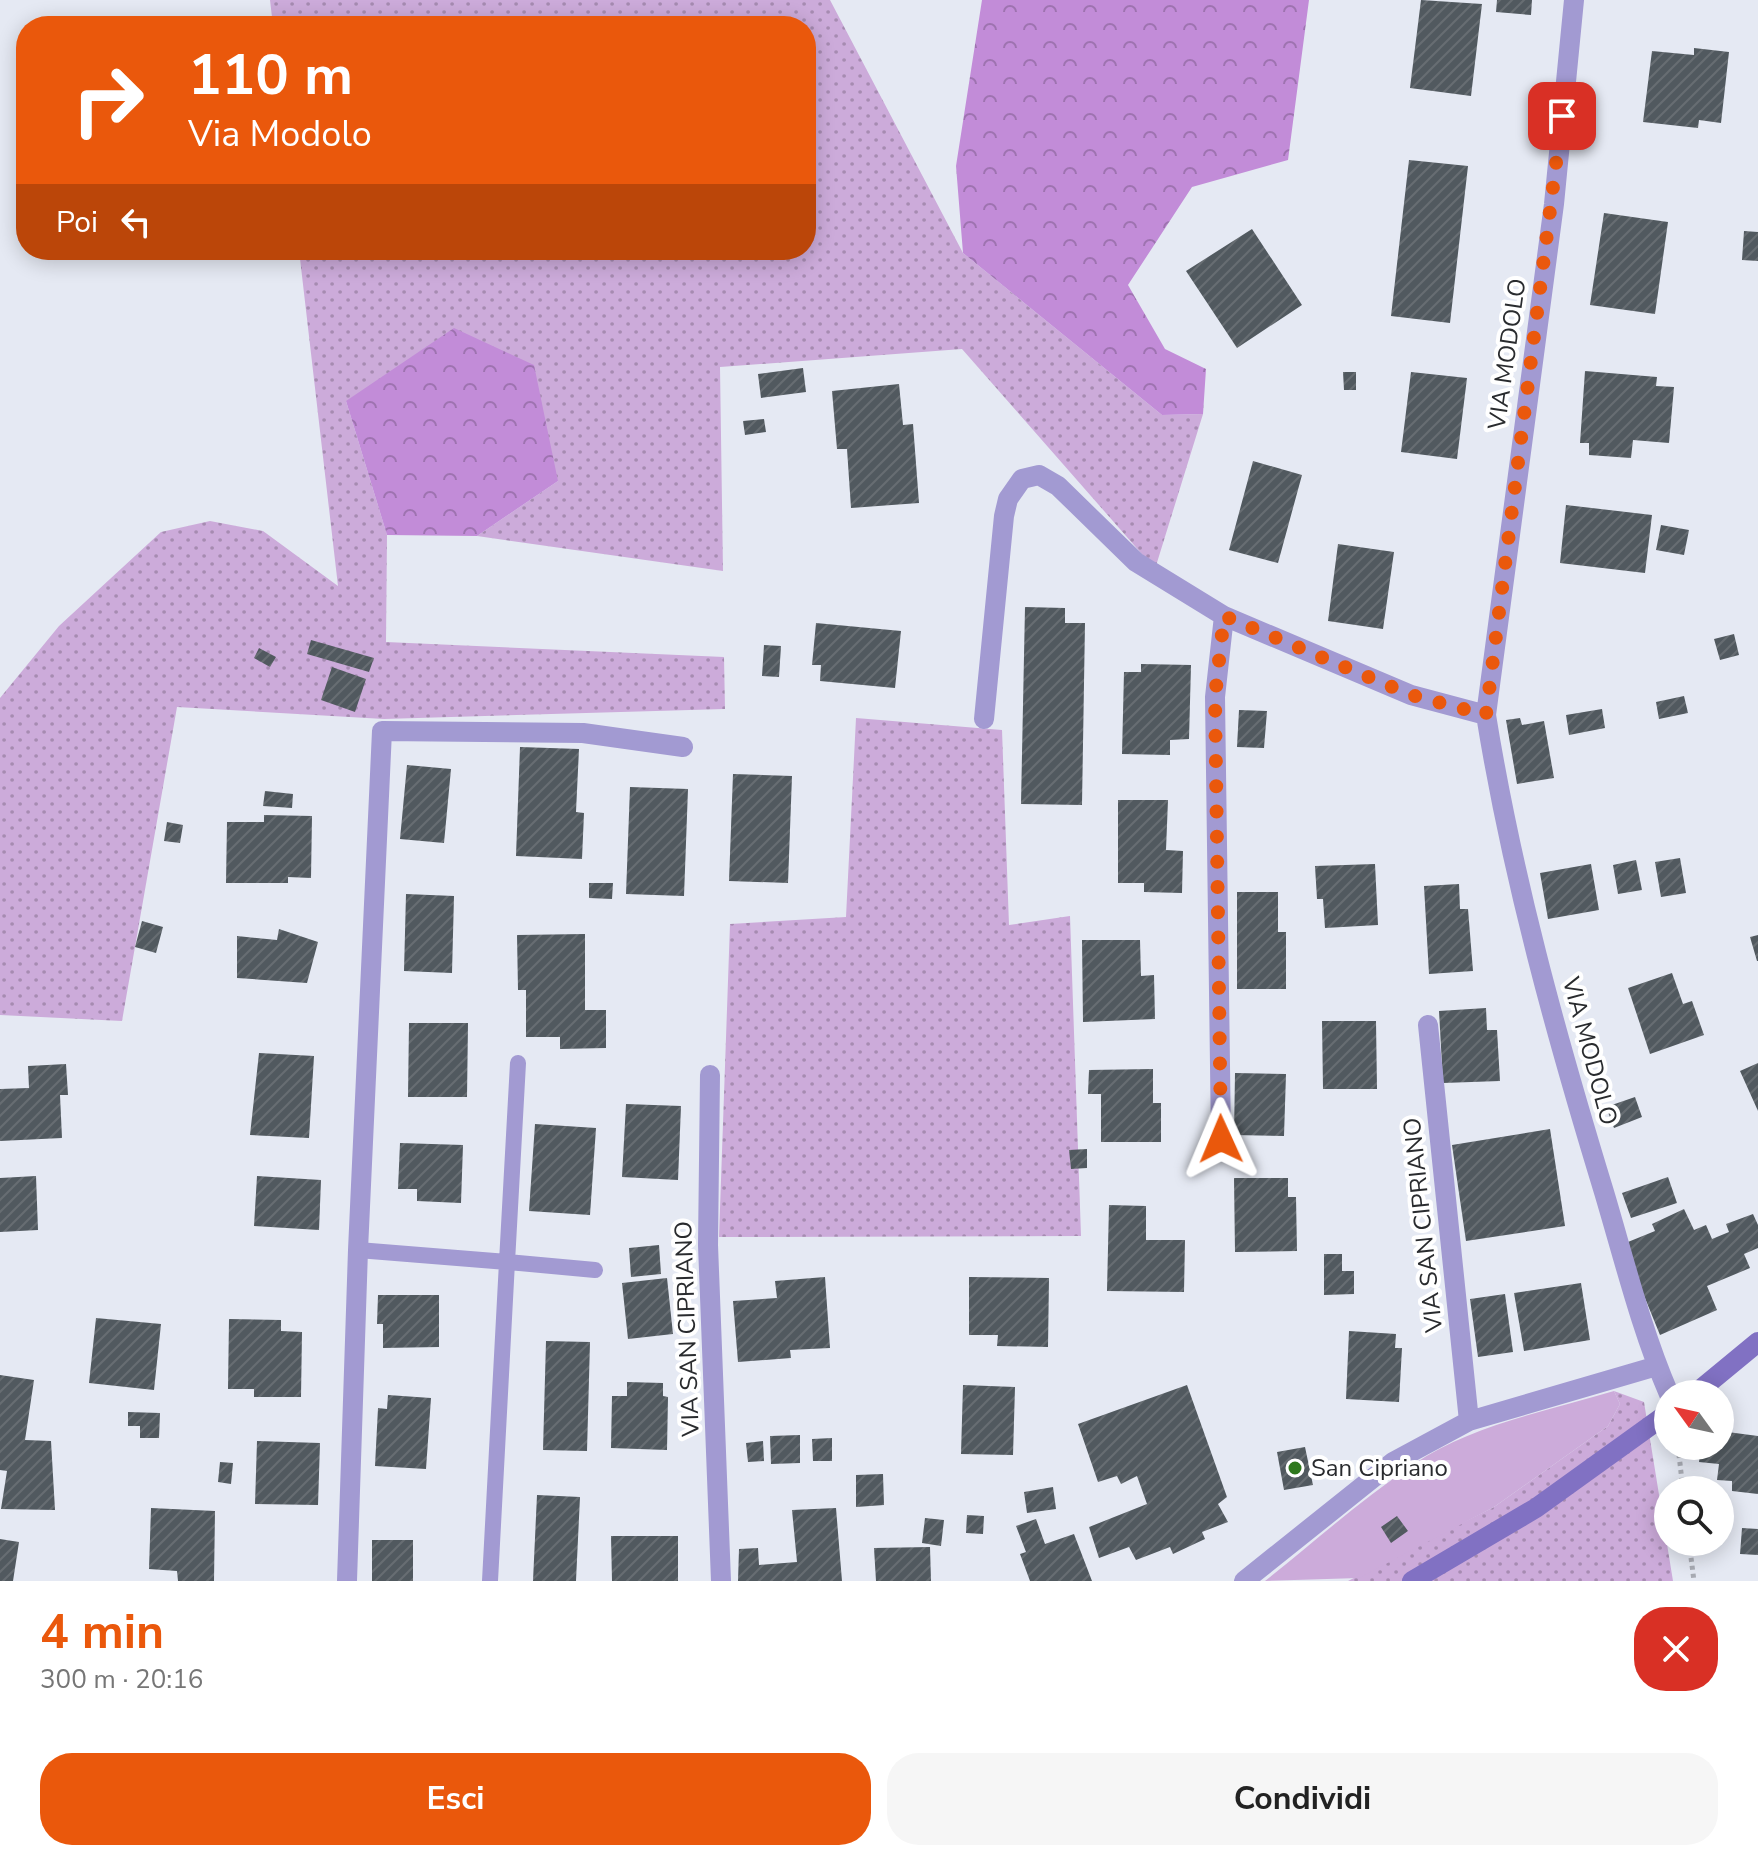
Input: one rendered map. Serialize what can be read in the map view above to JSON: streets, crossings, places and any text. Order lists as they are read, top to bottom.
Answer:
{
  "streets": {
    "street": ["VIA MODOLO", "VIA SAN CIPRIANO"]
  },
  "places": ["San Cipriano"],
  "north": "top left",
  "page": {
    "turn": ["110 m", "Via Modolo"],
    "then": "Poi",
    "heading": ["4 min", "300 m · 20:16"],
    "buttons": ["Esci", "Condividi"]
  }
}
